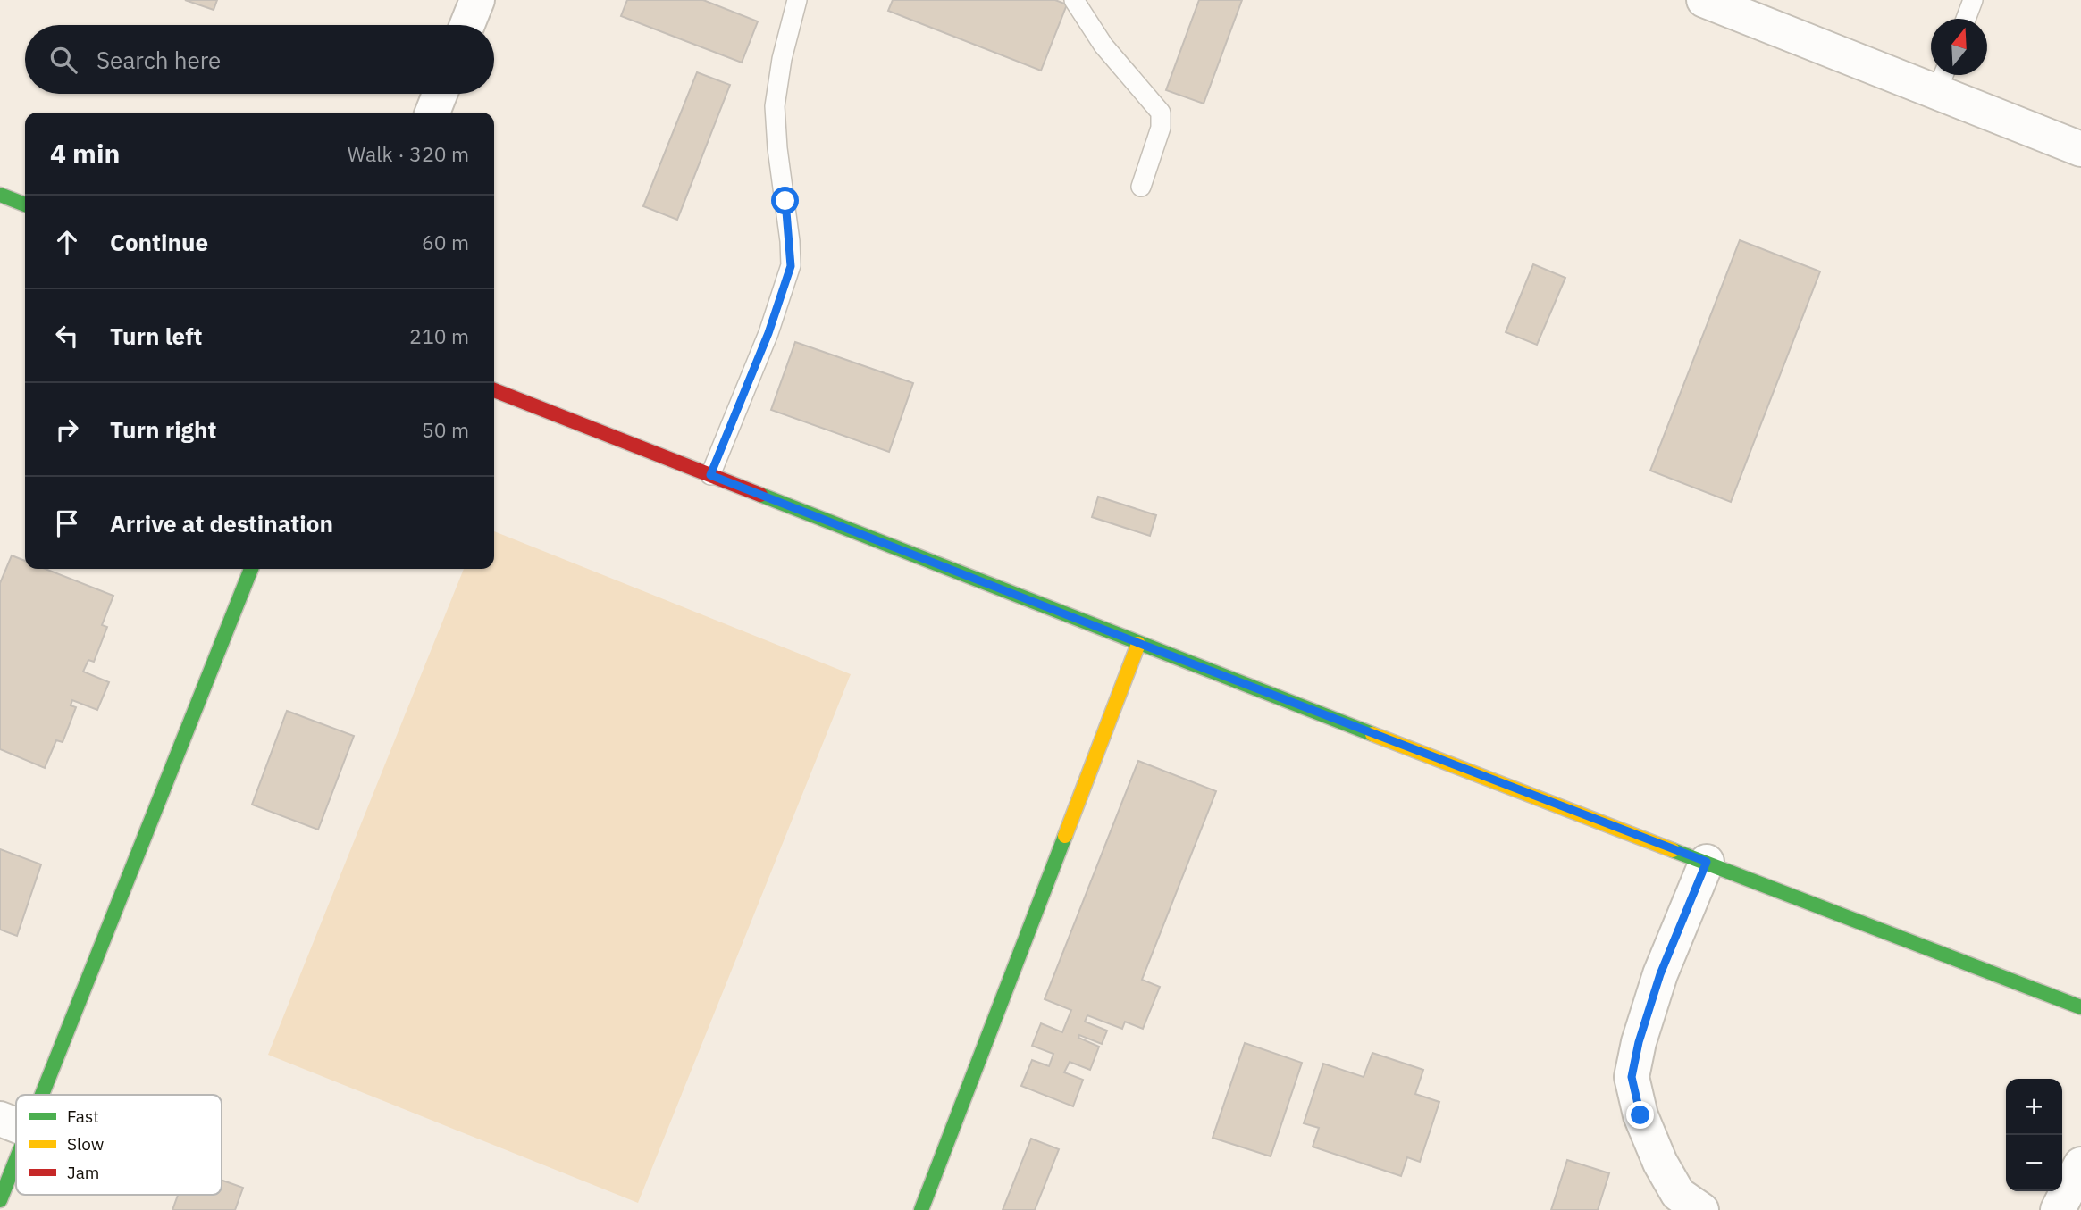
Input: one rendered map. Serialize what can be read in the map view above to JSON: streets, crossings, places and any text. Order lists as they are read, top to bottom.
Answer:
{
  "legend": ["Fast", "Slow", "Jam"],
  "north": "top",
  "page": {
    "search": "Search here",
    "heading": ["4 min", "Walk · 320 m"],
    "list": [
      ["Continue", "60 m"],
      ["Turn left", "210 m"],
      ["Turn right", "50 m"],
      "Arrive at destination"
    ],
    "map_buttons": ["+", "−"]
  }
}
